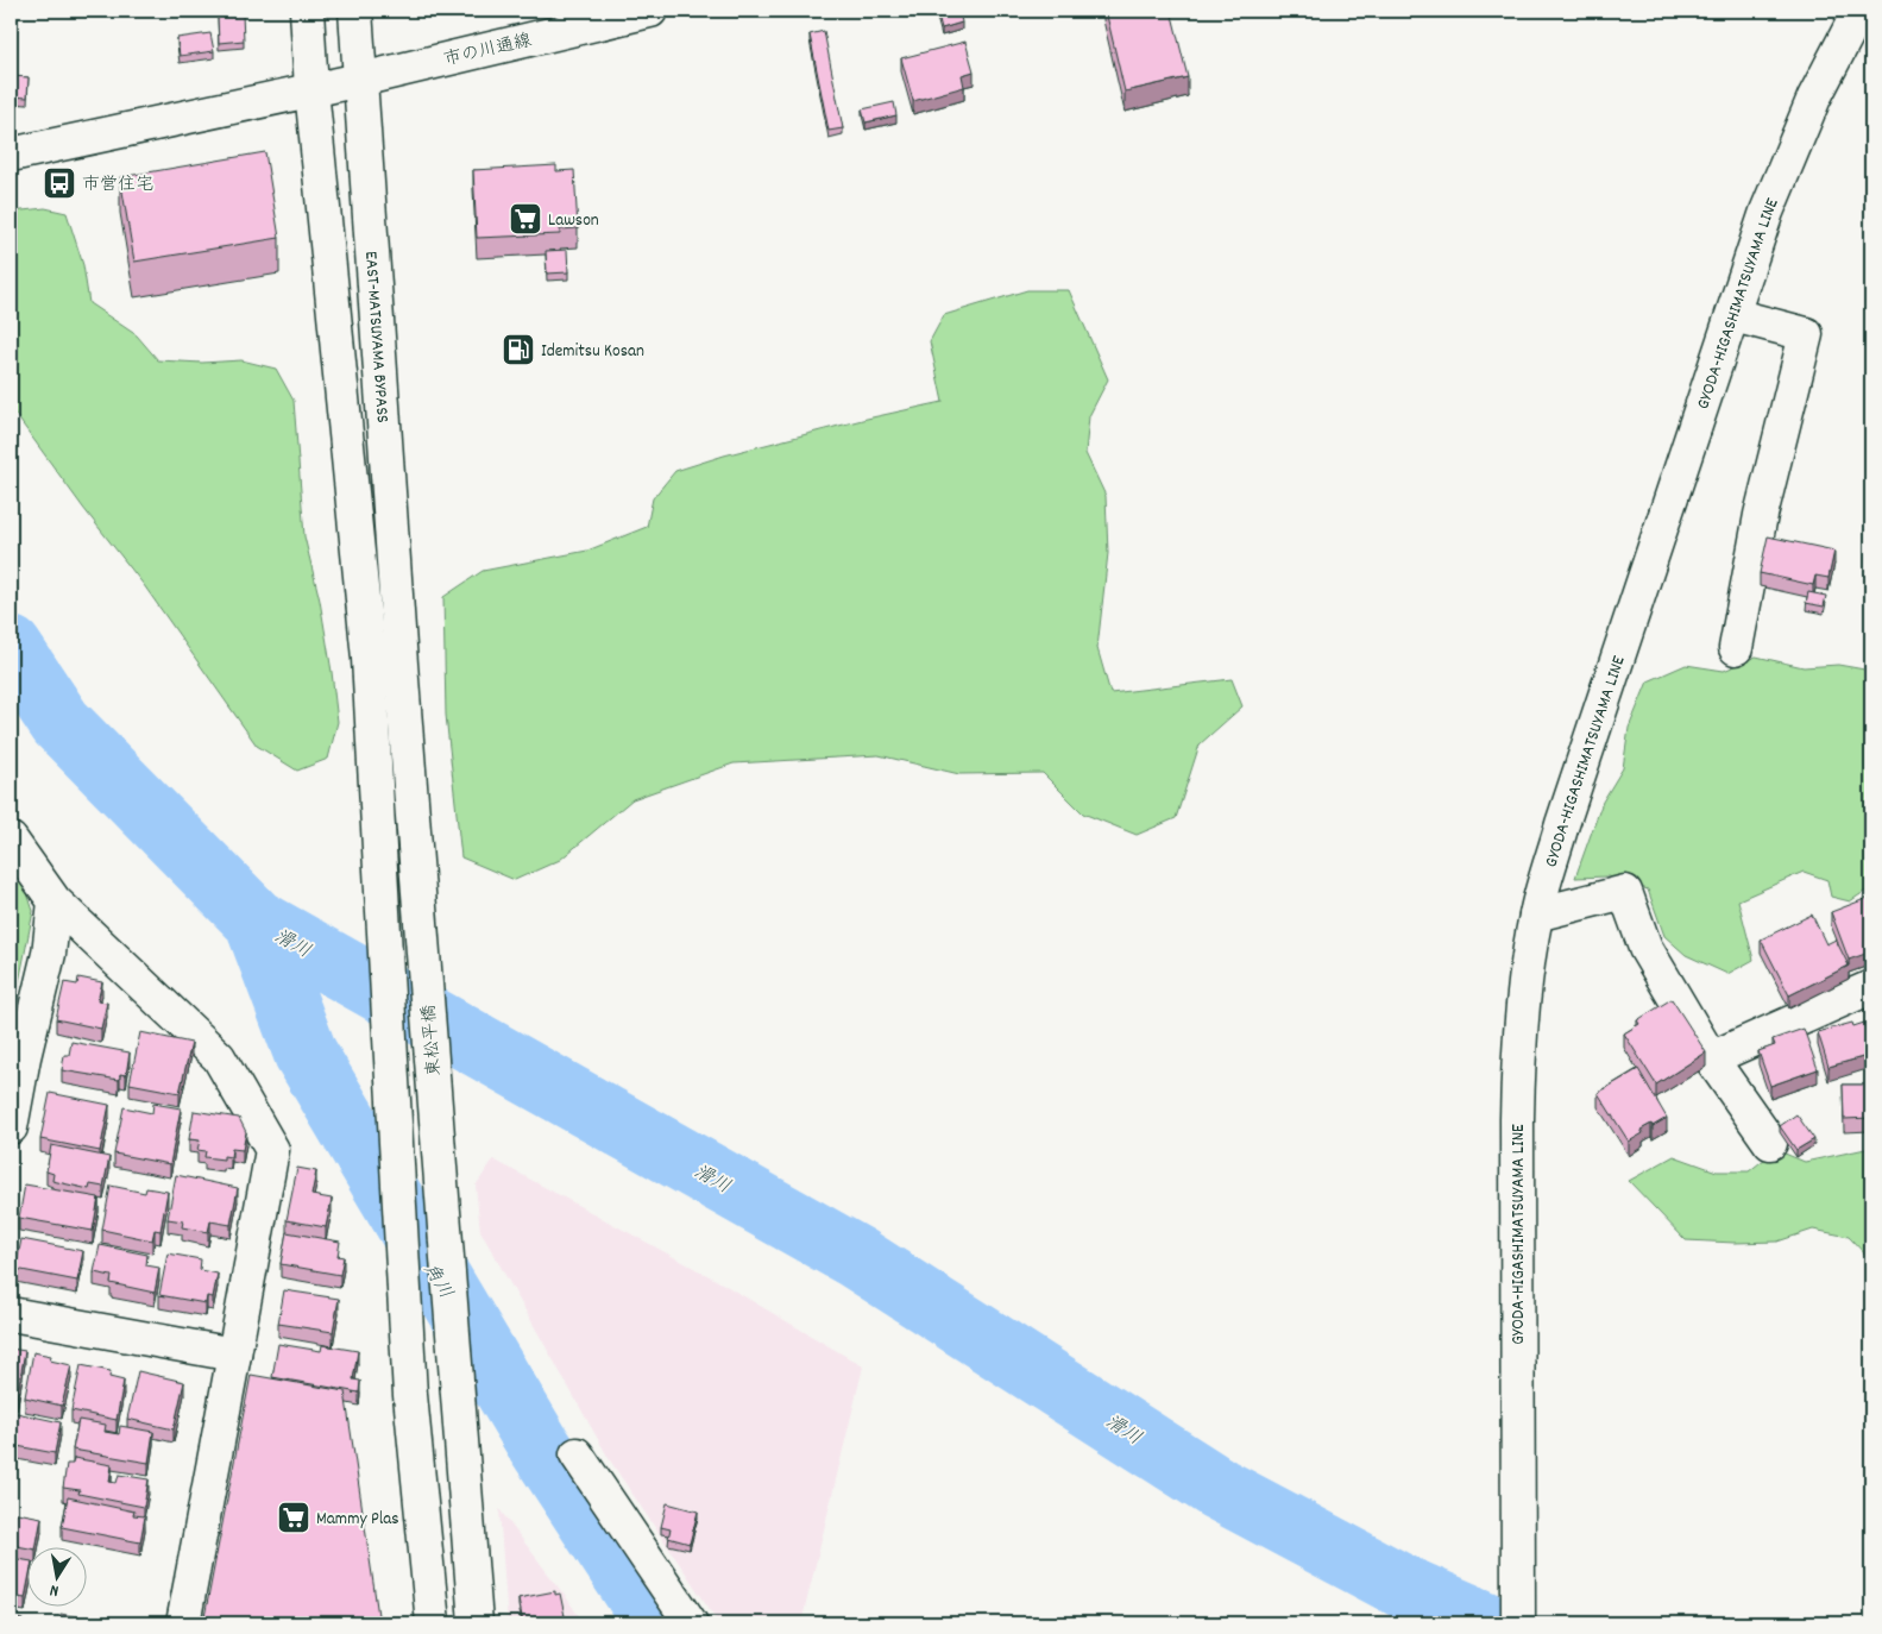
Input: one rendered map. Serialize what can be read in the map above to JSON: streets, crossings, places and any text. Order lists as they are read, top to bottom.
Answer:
{
  "streets": {
    "main road": [
      "市の川通線",
      "GYODA-HIGASHIMATSUYAMA LINE",
      "EAST-MATSUYAMA BYPASS",
      "東松平橋"
    ]
  },
  "crossings": [
    ["市の川通線", "EAST-MATSUYAMA BYPASS"],
    ["EAST-MATSUYAMA BYPASS", "東松平橋"]
  ],
  "water": ["滑川", "角川"],
  "places": {
    "bus stop": ["市営住宅"],
    "supermarket": ["Lawson", "Mammy Plas"],
    "fuel station": ["Idemitsu Kosan"]
  },
  "north": "bottom"
}
